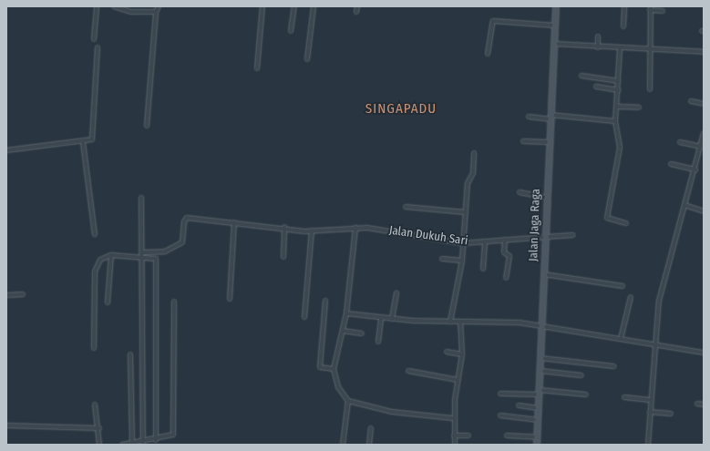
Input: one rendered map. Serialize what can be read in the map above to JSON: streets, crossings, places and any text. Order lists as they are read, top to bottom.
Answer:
{
  "streets": {
    "street": ["Jalan Jaga Raga", "Jalan Dukuh Sari"]
  },
  "crossings": [
    ["Jalan Jaga Raga", "Jalan Dukuh Sari"]
  ],
  "districts": ["SINGAPADU"]
}
